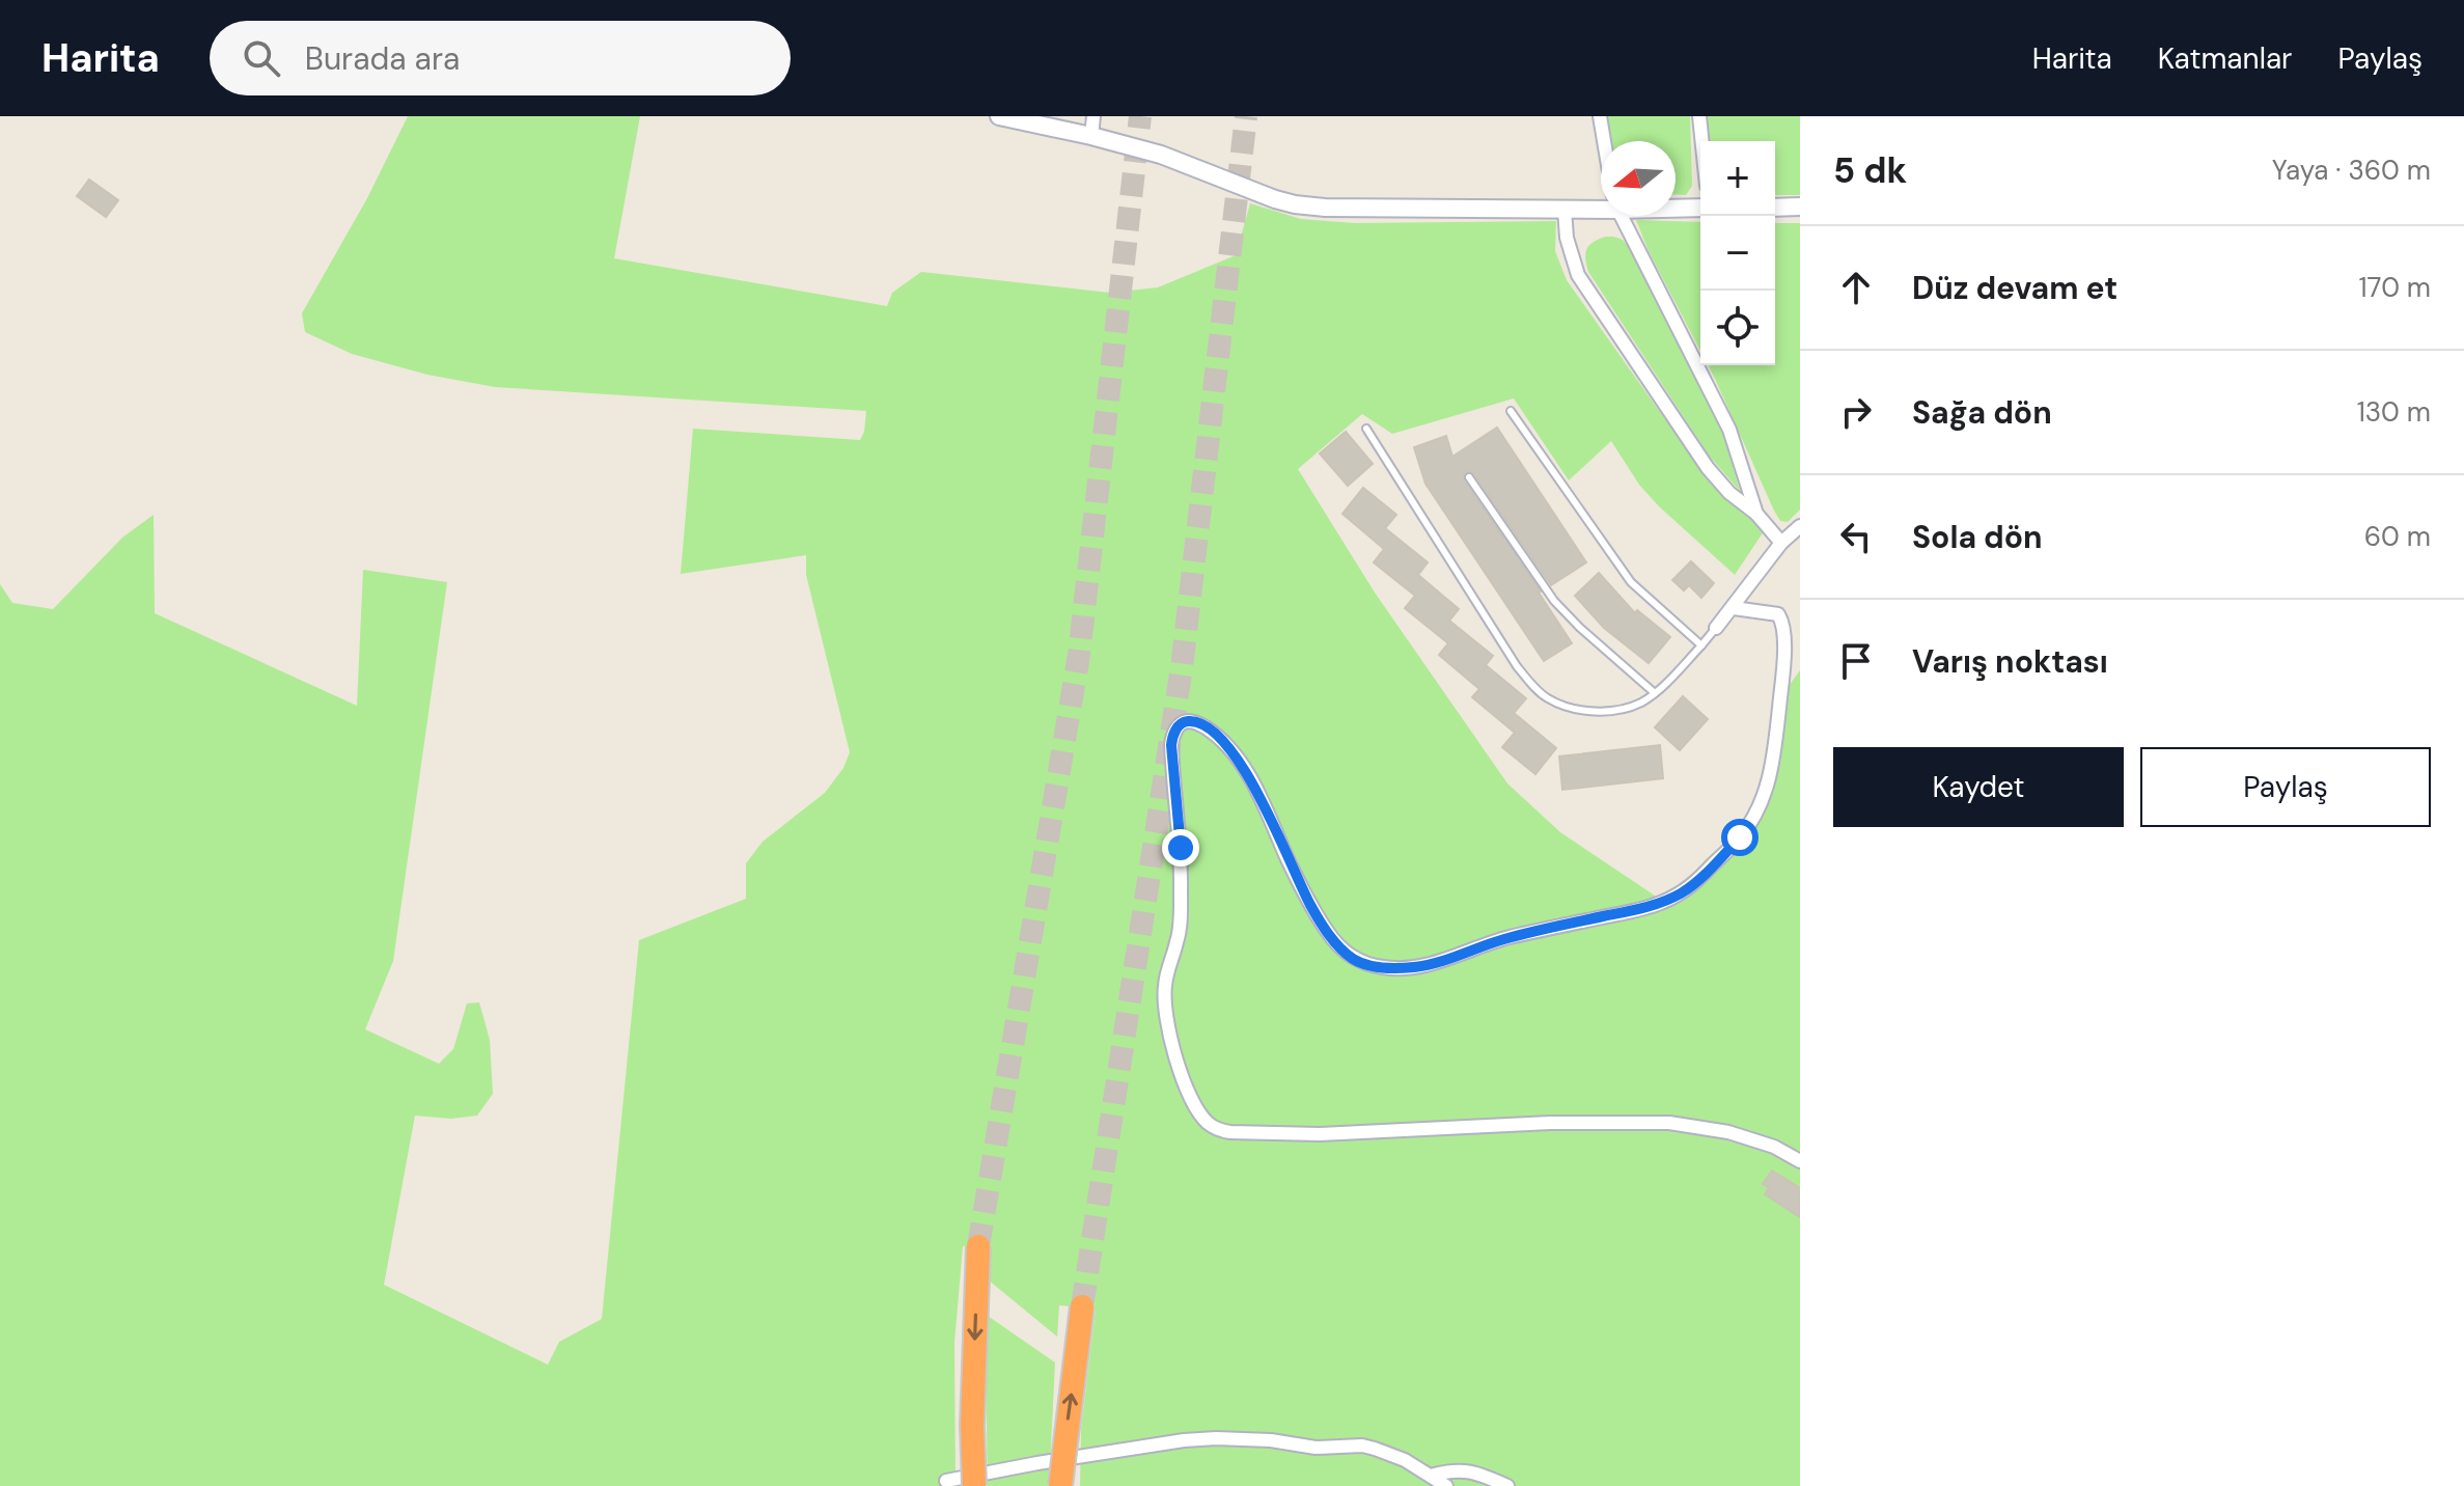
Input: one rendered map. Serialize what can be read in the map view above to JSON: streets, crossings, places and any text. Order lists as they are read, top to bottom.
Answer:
{
  "north": "left",
  "page": {
    "header": "Harita",
    "search": "Burada ara",
    "nav": ["Harita", "Katmanlar", "Paylaş"],
    "heading": ["5 dk", "Yaya · 360 m"],
    "map_buttons": ["+", "−"],
    "list": [
      ["Düz devam et", "170 m"],
      ["Sağa dön", "130 m"],
      ["Sola dön", "60 m"],
      "Varış noktası"
    ],
    "buttons": ["Kaydet", "Paylaş"]
  }
}
